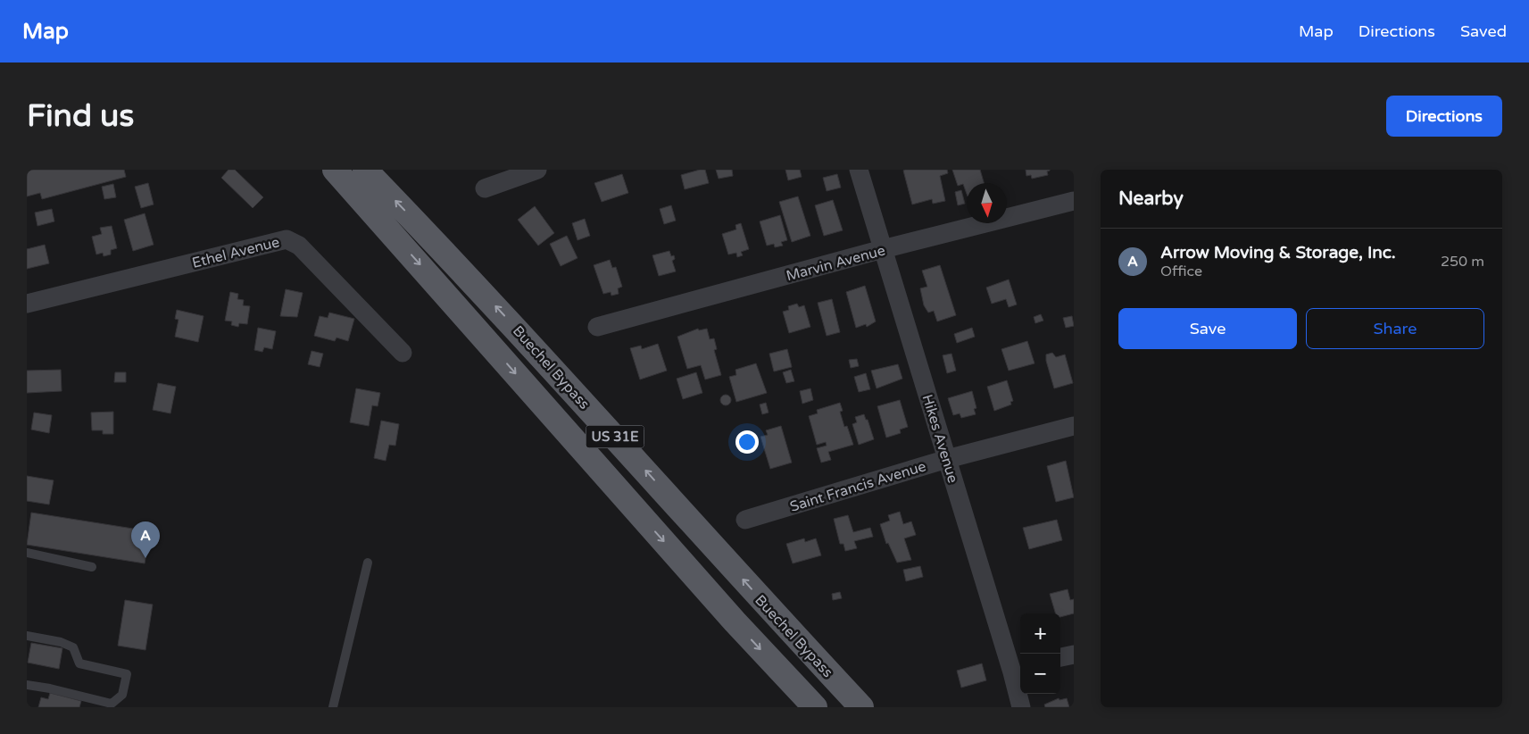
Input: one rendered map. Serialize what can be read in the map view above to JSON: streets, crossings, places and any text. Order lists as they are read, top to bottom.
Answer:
{
  "streets": {
    "main road": ["Buechel Bypass", "US 31E"],
    "street": [
      "Ethel Avenue",
      "Marvin Avenue",
      "Hikes Avenue",
      "Saint Francis Avenue"
    ]
  },
  "crossings": [
    ["Marvin Avenue", "Hikes Avenue"],
    ["Hikes Avenue", "Saint Francis Avenue"]
  ],
  "north": "bottom",
  "page": {
    "header": "Map",
    "nav": ["Map", "Directions", "Saved"],
    "buttons": [
      "Directions",
      ["Save", "Share"]
    ],
    "title": "Find us",
    "heading": "Nearby",
    "list": [
      {
        "mark": "A",
        "name": "Arrow Moving & Storage, Inc.",
        "note": "Office",
        "value": "250 m"
      }
    ],
    "pins": "A",
    "map_buttons": ["+", "−"]
  }
}
